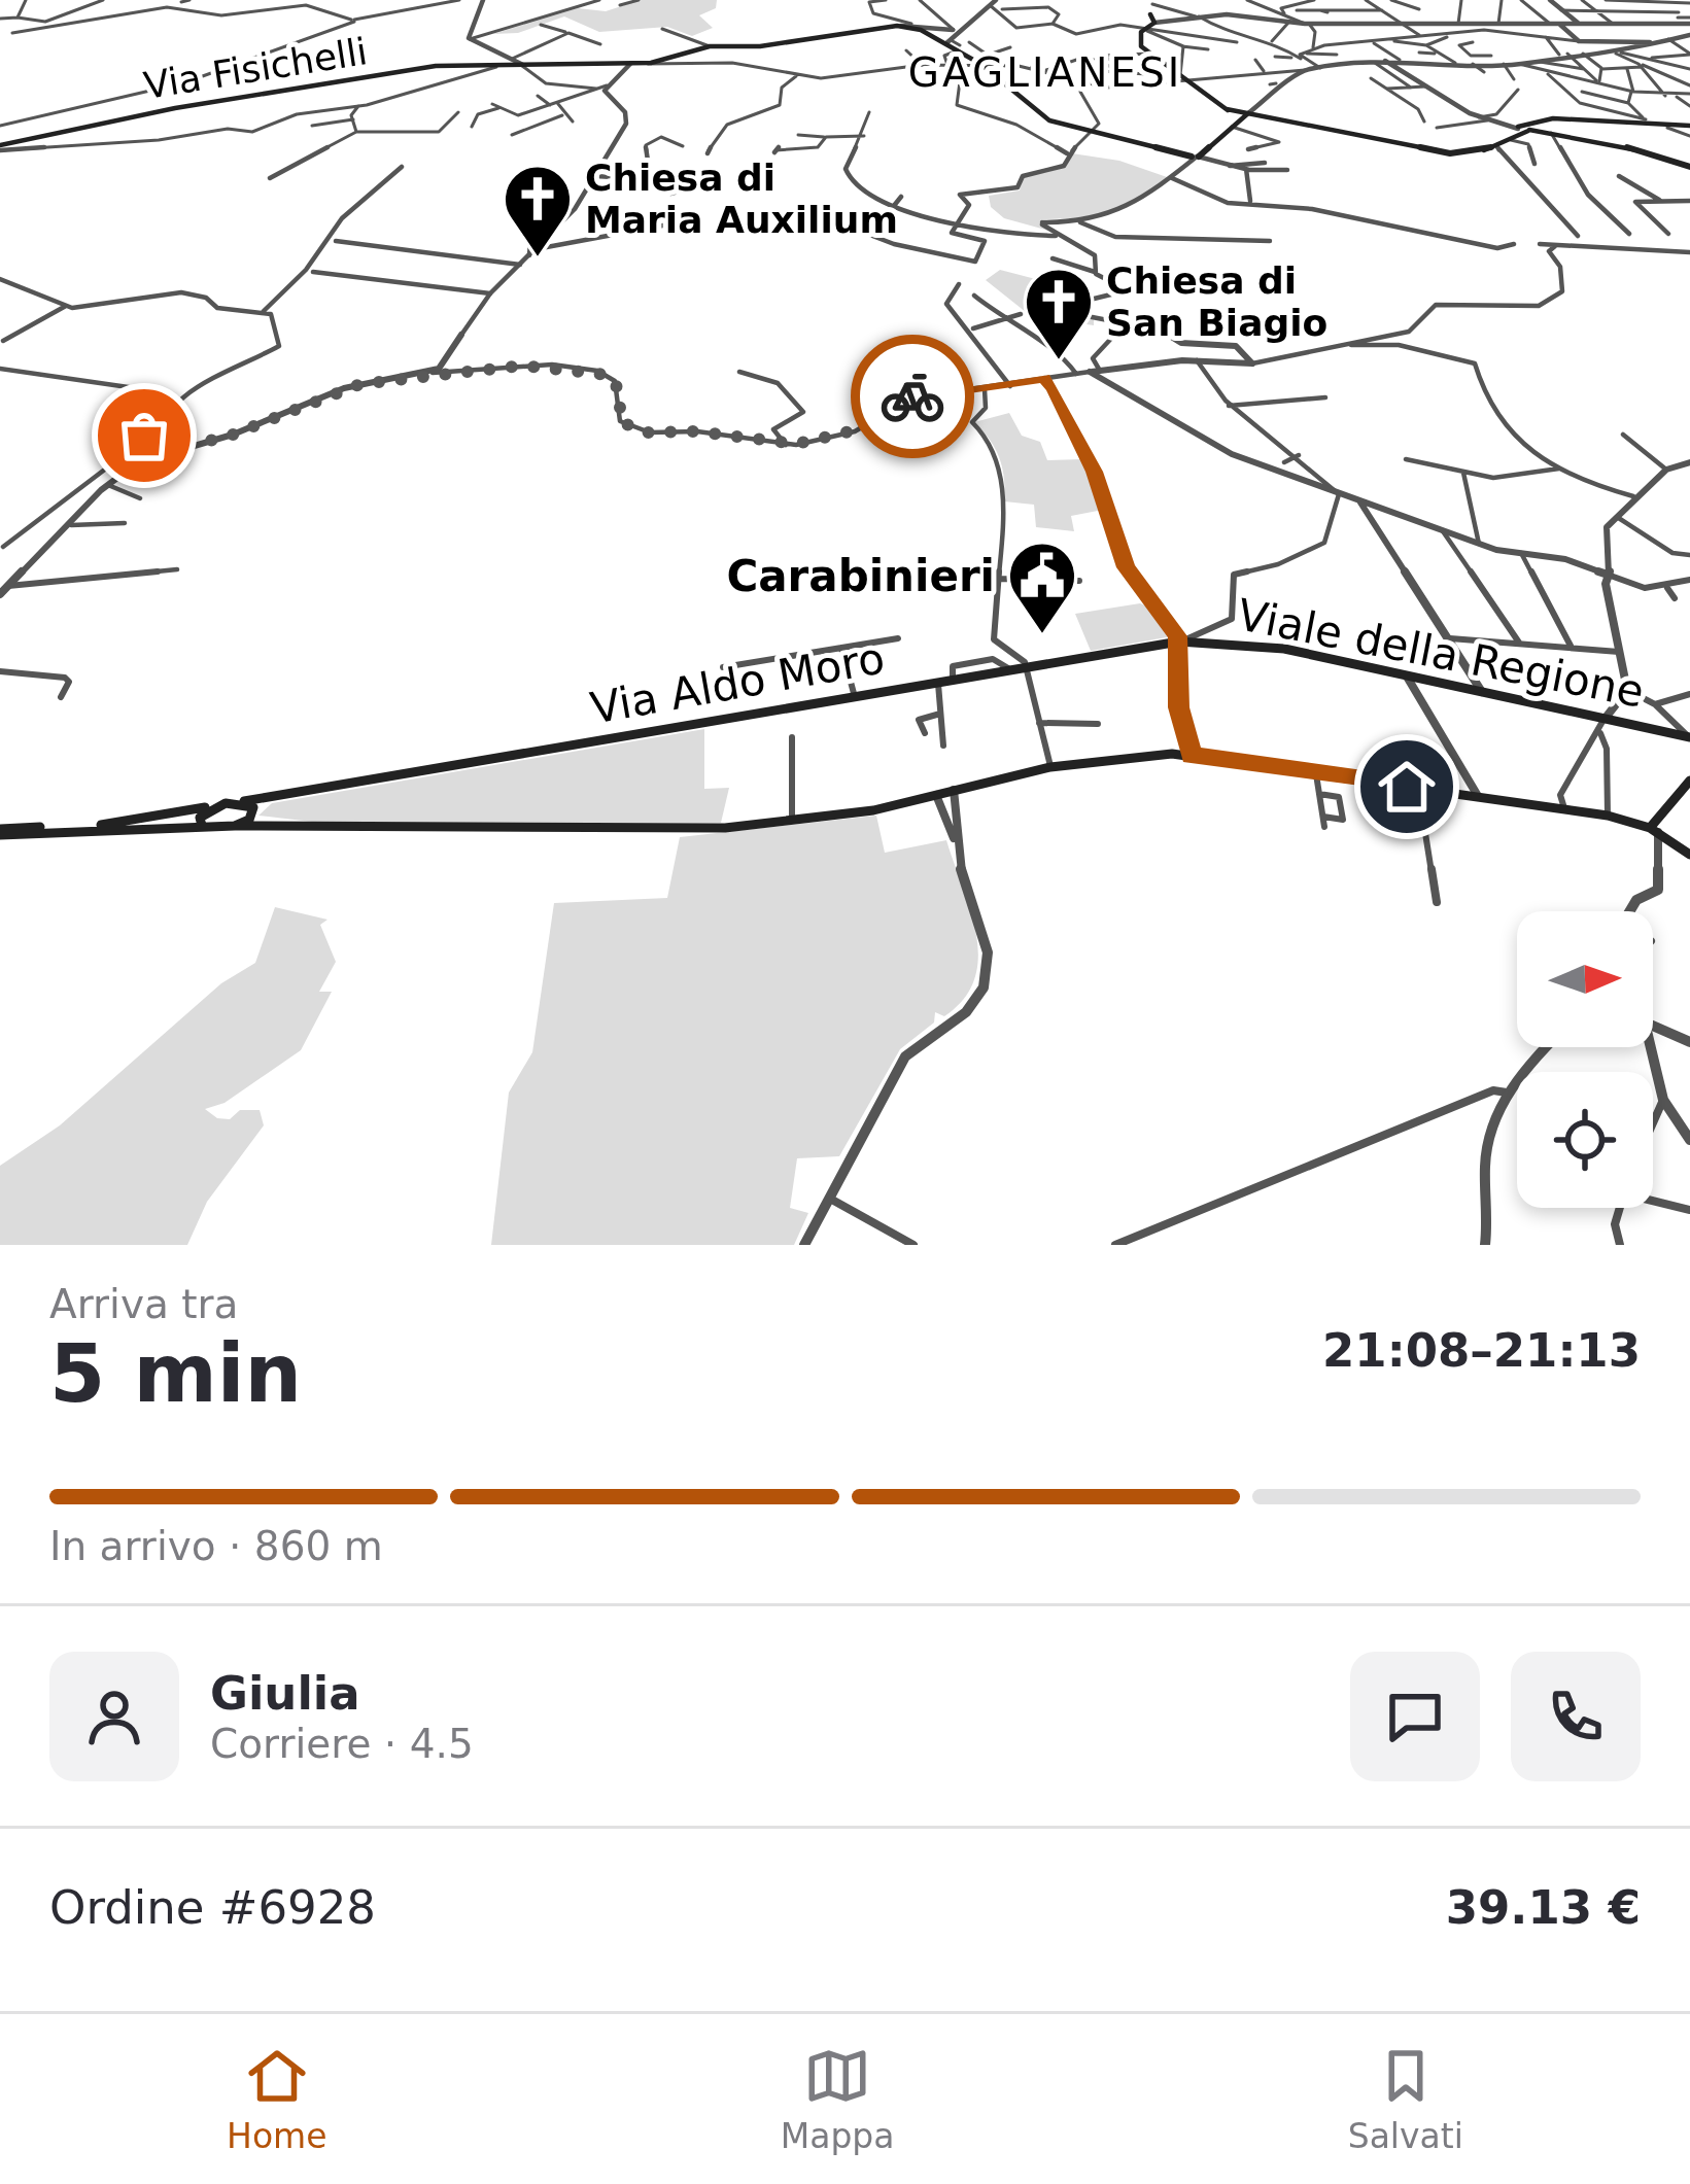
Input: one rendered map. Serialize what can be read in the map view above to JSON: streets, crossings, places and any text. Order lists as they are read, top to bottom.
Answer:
{
  "streets": {
    "main road": ["Via Fisichelli", "Viale della Regione", "Via Aldo Moro"]
  },
  "crossings": [
    ["Viale della Regione", "Via Aldo Moro"]
  ],
  "districts": ["GAGLIANESI"],
  "places": {
    "church": ["Chiesa di Maria Auxilium", "Chiesa di San Biagio"],
    "public building": ["Carabinieri"]
  },
  "north": "right",
  "page": {
    "heading": ["5 min", "Arriva tra", "21:08–21:13"],
    "panel": [
      "Giulia",
      "Corriere · 4.5",
      "Ordine #6928",
      "39.13 €"
    ],
    "bar": "In arrivo · 860 m",
    "tabs": ["Home", "Mappa", "Salvati"]
  }
}
